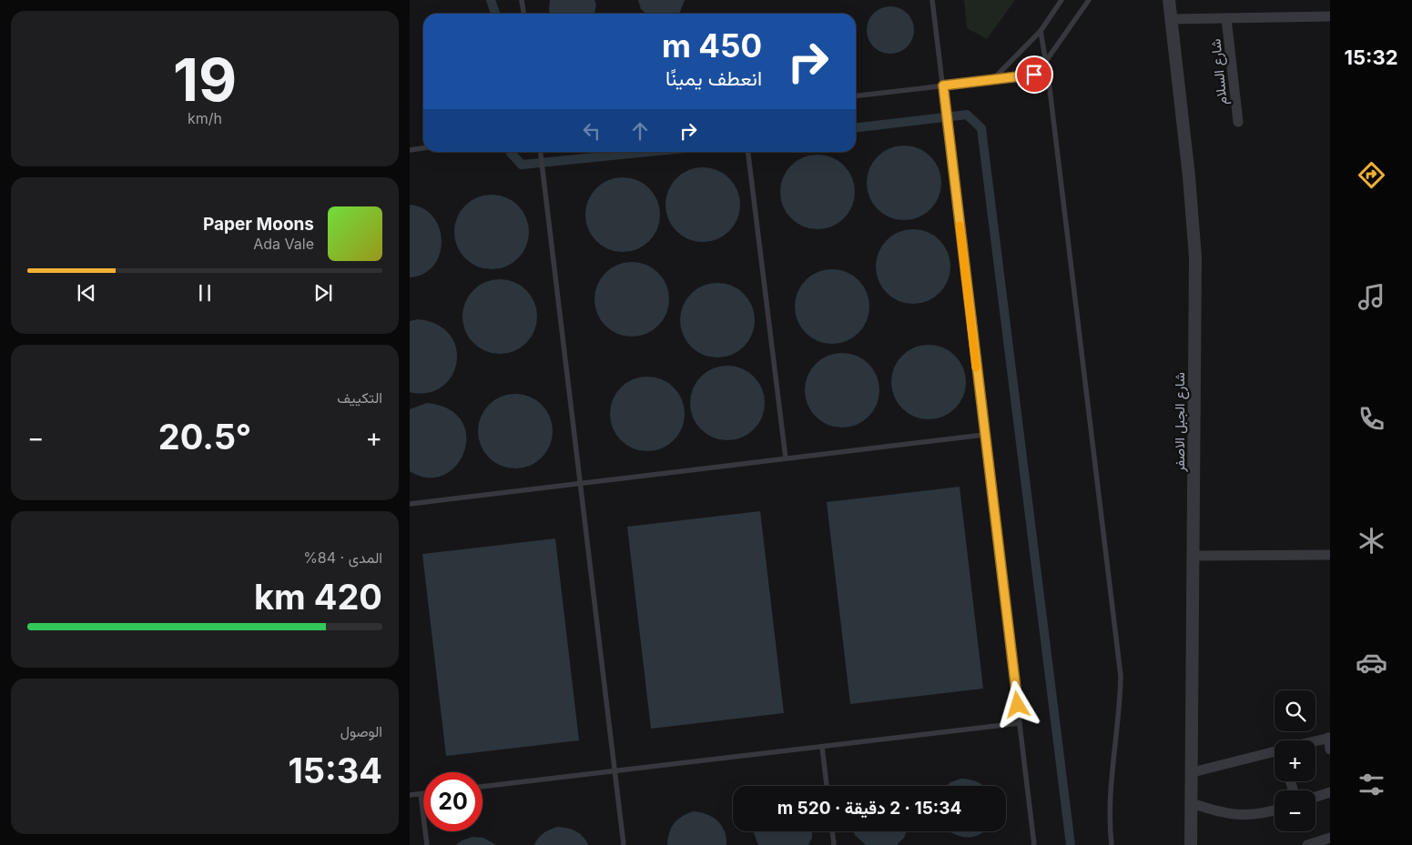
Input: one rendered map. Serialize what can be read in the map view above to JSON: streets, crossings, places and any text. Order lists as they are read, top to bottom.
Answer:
{
  "streets": {
    "street": ["شارع السلام", "شارع الجبل الاصفر"]
  },
  "page": {
    "tabs": "15:32",
    "tile": [
      ["19", "km/h"],
      "التكييف",
      ["المدى · 84%", "420 km"],
      ["الوصول", "15:34"]
    ],
    "turn": ["450 m", "انعطف يمينًا"],
    "song": ["Paper Moons", "Ada Vale"],
    "heat": ["−", "20.5°", "+"],
    "map_buttons": ["+", "−"],
    "limit": "20",
    "trip": "15:34 · 2 دقيقة · 520 m"
  }
}
